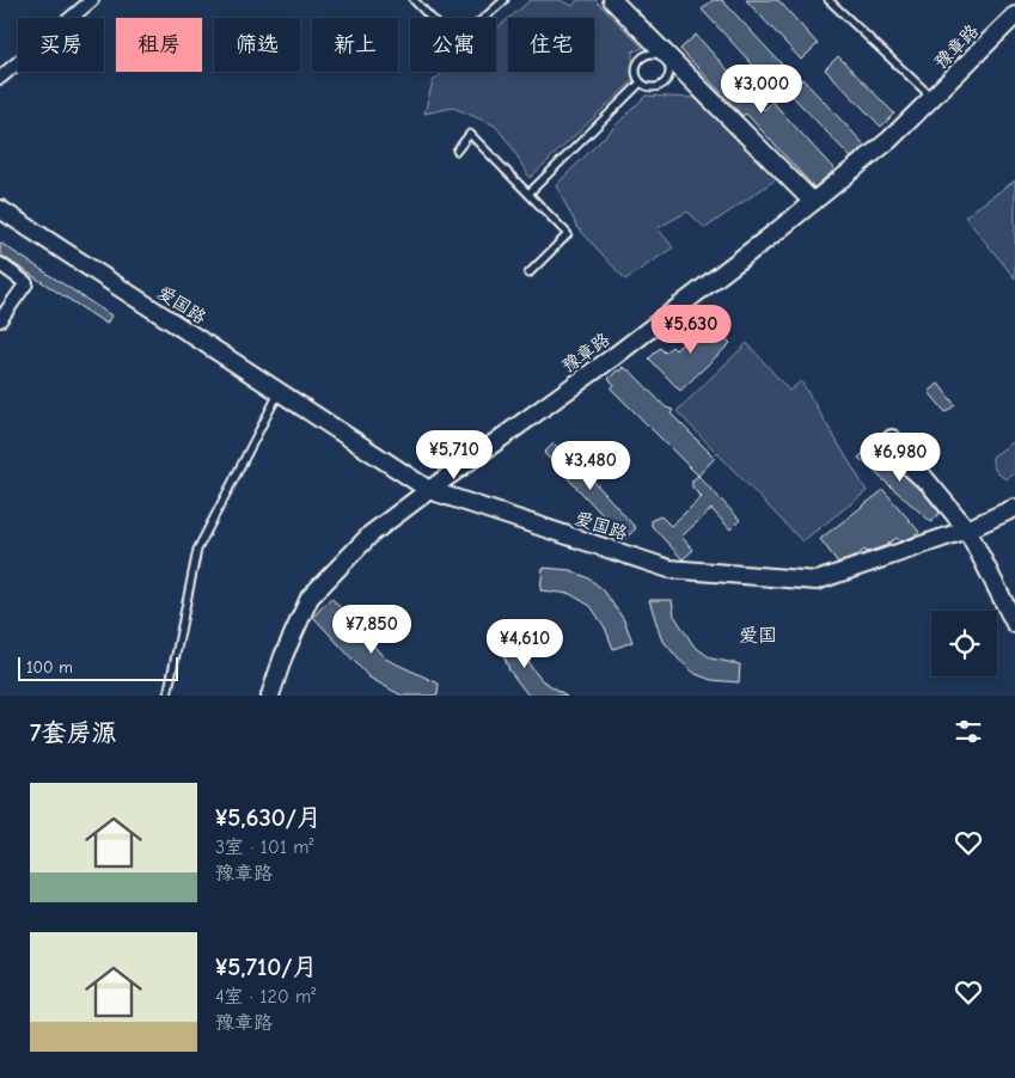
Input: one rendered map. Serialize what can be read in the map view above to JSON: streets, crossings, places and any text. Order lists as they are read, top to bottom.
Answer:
{
  "streets": {
    "street": ["豫章路", "爱国路"]
  },
  "crossings": [
    ["豫章路", "爱国路"]
  ],
  "districts": ["爱国"],
  "scale_bar": "100 m",
  "page": {
    "chip": [
      "买房",
      "租房",
      "筛选",
      "新上",
      "公寓",
      "住宅"
    ],
    "price": [
      "¥3,000",
      "¥5,630",
      "¥5,710",
      "¥6,980",
      "¥3,480",
      "¥7,850",
      "¥4,610"
    ],
    "scale": "100 m",
    "heading": "7套房源",
    "list": [
      {
        "name": "¥5,630/月",
        "note": "3室 · 101 m² · 豫章路"
      },
      {
        "name": "¥5,710/月",
        "note": "4室 · 120 m² · 豫章路"
      }
    ]
  }
}
